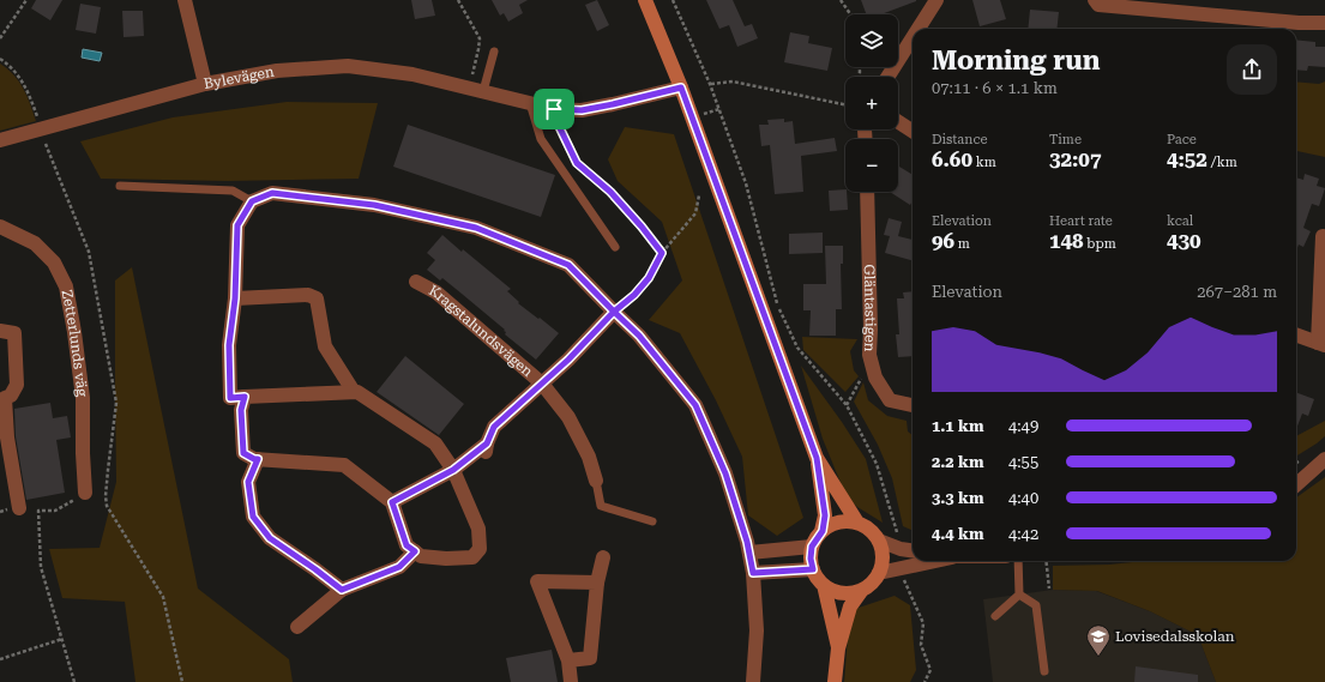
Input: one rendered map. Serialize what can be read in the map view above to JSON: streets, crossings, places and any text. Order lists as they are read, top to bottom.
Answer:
{
  "streets": {
    "street": [
      "Bylevägen",
      "Gläntastigen",
      "Kragstalundsvägen",
      "Zetterlunds väg"
    ]
  },
  "places": {
    "school or university": ["Lovisedalsskolan"]
  },
  "page": {
    "map_buttons": ["+", "−"],
    "heading": ["Morning run", "07:11 · 6 × 1.1 km"],
    "stats": [
      ["Distance", "6.60 km"],
      ["Time", "32:07"],
      ["Pace", "4:52 /km"],
      ["Elevation", "96 m"],
      ["Heart rate", "148 bpm"],
      ["kcal", "430"]
    ],
    "chart": ["Elevation", "267–281 m"],
    "list": [
      {
        "name": "1.1 km",
        "note": "4:49"
      },
      {
        "name": "2.2 km",
        "note": "4:55"
      },
      {
        "name": "3.3 km",
        "note": "4:40"
      },
      {
        "name": "4.4 km",
        "note": "4:42"
      }
    ]
  }
}
